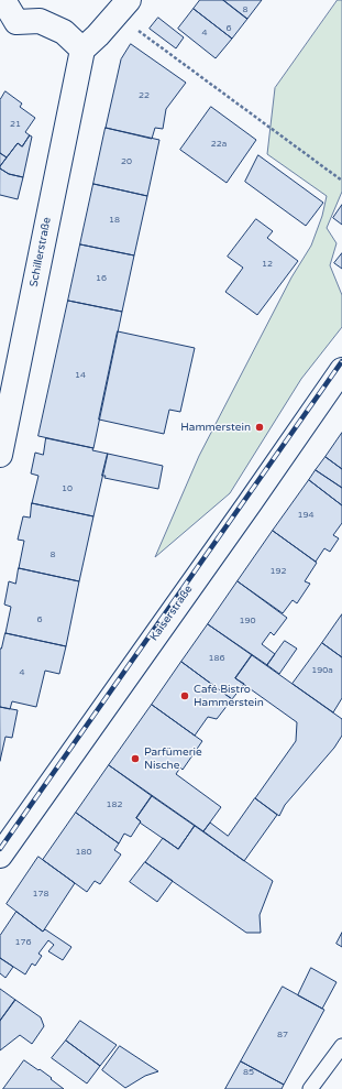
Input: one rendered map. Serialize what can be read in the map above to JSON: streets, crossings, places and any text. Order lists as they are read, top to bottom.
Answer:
{
  "streets": {
    "main road": ["Schillerstraße", "Kaiserstraße"]
  },
  "places": ["Hammerstein", "Café Bistro Hammerstein", "Parfümerie Nische"],
  "house_numbers": [
    "8",
    "6",
    "4",
    "22",
    "21",
    "22a",
    "20",
    "18",
    "12",
    "16",
    "14",
    "10",
    "194",
    "8",
    "192",
    "6",
    "190",
    "186",
    "190a",
    "4",
    "182",
    "180",
    "178",
    "176",
    "87",
    "85"
  ]
}
